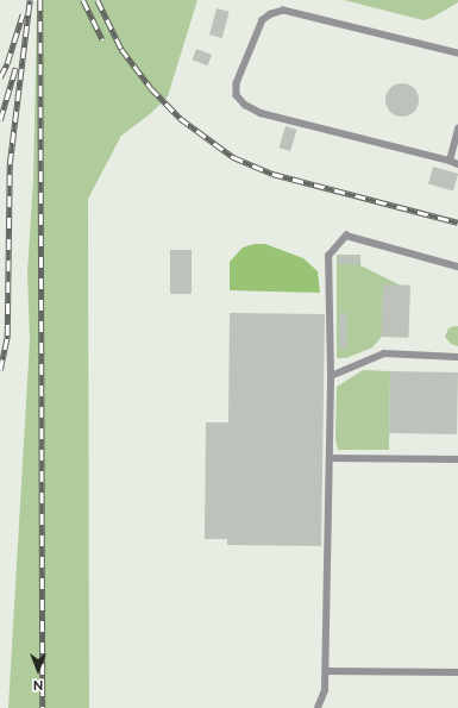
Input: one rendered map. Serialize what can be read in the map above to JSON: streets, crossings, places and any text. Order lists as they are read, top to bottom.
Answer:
{
  "north": "bottom"
}
